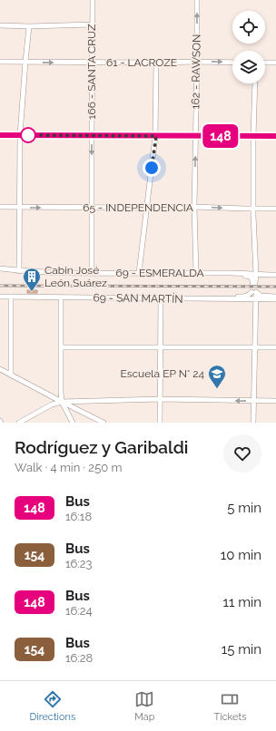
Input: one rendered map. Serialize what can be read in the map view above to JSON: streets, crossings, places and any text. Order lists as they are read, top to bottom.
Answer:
{
  "streets": {
    "street": [
      "61 - LACROZE",
      "166 - SANTA CRUZ",
      "162 - RAWSON",
      "65 - INDEPENDENCIA",
      "69 - ESMERALDA",
      "69 - SAN MARTÍN"
    ]
  },
  "crossings": [
    ["61 - LACROZE", "166 - SANTA CRUZ"],
    ["61 - LACROZE", "162 - RAWSON"],
    ["166 - SANTA CRUZ", "65 - INDEPENDENCIA"],
    ["166 - SANTA CRUZ", "69 - ESMERALDA"],
    ["162 - RAWSON", "65 - INDEPENDENCIA"],
    ["162 - RAWSON", "69 - ESMERALDA"]
  ],
  "one_way": ["162 - RAWSON", "65 - INDEPENDENCIA"],
  "places": {
    "building": ["Cabin José León Suárez"],
    "school or university": ["Escuela EP N° 24"]
  },
  "lines": ["bus line 148"],
  "page": {
    "on_map": "148",
    "heading": ["Rodríguez y Garibaldi", "Walk · 4 min · 250 m"],
    "list": [
      {
        "mark": "148",
        "name": "Bus",
        "note": "16:18",
        "value": "5 min"
      },
      {
        "mark": "154",
        "name": "Bus",
        "note": "16:23",
        "value": "10 min"
      },
      {
        "mark": "148",
        "name": "Bus",
        "note": "16:24",
        "value": "11 min"
      },
      {
        "mark": "154",
        "name": "Bus",
        "note": "16:28",
        "value": "15 min"
      }
    ],
    "tabs": ["Directions", "Map", "Tickets"]
  }
}
